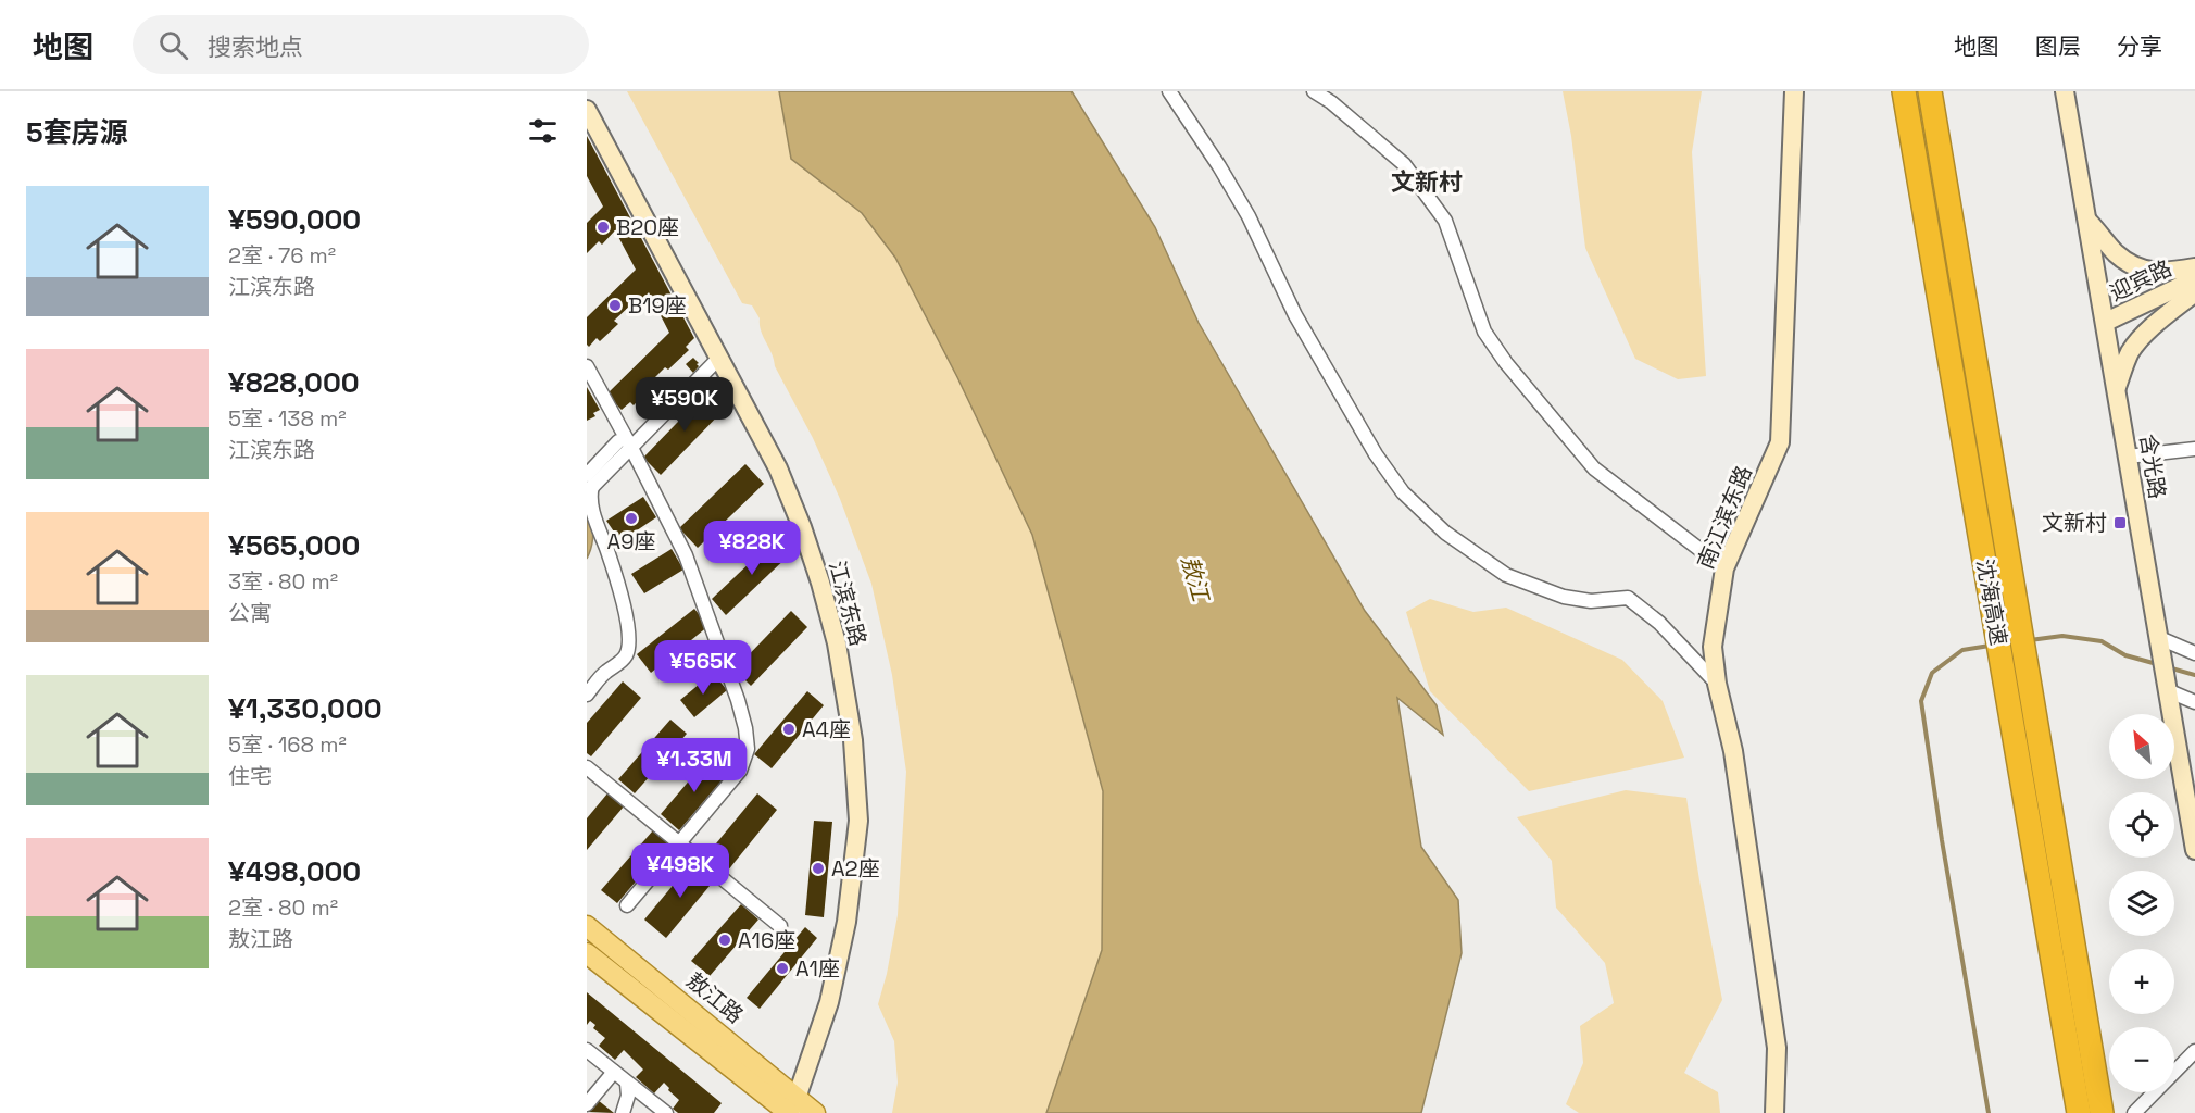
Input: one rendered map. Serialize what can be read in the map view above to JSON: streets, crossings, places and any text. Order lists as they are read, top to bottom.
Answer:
{
  "streets": {
    "highway": ["沈海高速"],
    "main road": [
      "迎宾路",
      "含光路",
      "南江滨东路",
      "江滨东路",
      "敖江路"
    ]
  },
  "crossings": [
    ["迎宾路", "含光路"],
    ["江滨东路", "敖江路"]
  ],
  "districts": ["文新村"],
  "water": ["敖江"],
  "places": {
    "other": [
      "B20座",
      "B19座",
      "A9座",
      "A4座",
      "A2座",
      "A16座",
      "A1座"
    ],
    "transit": ["文新村"]
  },
  "north": "top left",
  "page": {
    "header": "地图",
    "search": "搜索地点",
    "nav": ["地图", "图层", "分享"],
    "heading": "5套房源",
    "list": [
      {
        "name": "¥590,000",
        "note": "2室 · 76 m² · 江滨东路"
      },
      {
        "name": "¥828,000",
        "note": "5室 · 138 m² · 江滨东路"
      },
      {
        "name": "¥565,000",
        "note": "3室 · 80 m² · 公寓"
      },
      {
        "name": "¥1,330,000",
        "note": "5室 · 168 m² · 住宅"
      },
      {
        "name": "¥498,000",
        "note": "2室 · 80 m² · 敖江路"
      }
    ],
    "price": [
      "¥590K",
      "¥828K",
      "¥565K",
      "¥1.33M",
      "¥498K"
    ],
    "map_buttons": ["+", "−"]
  }
}
